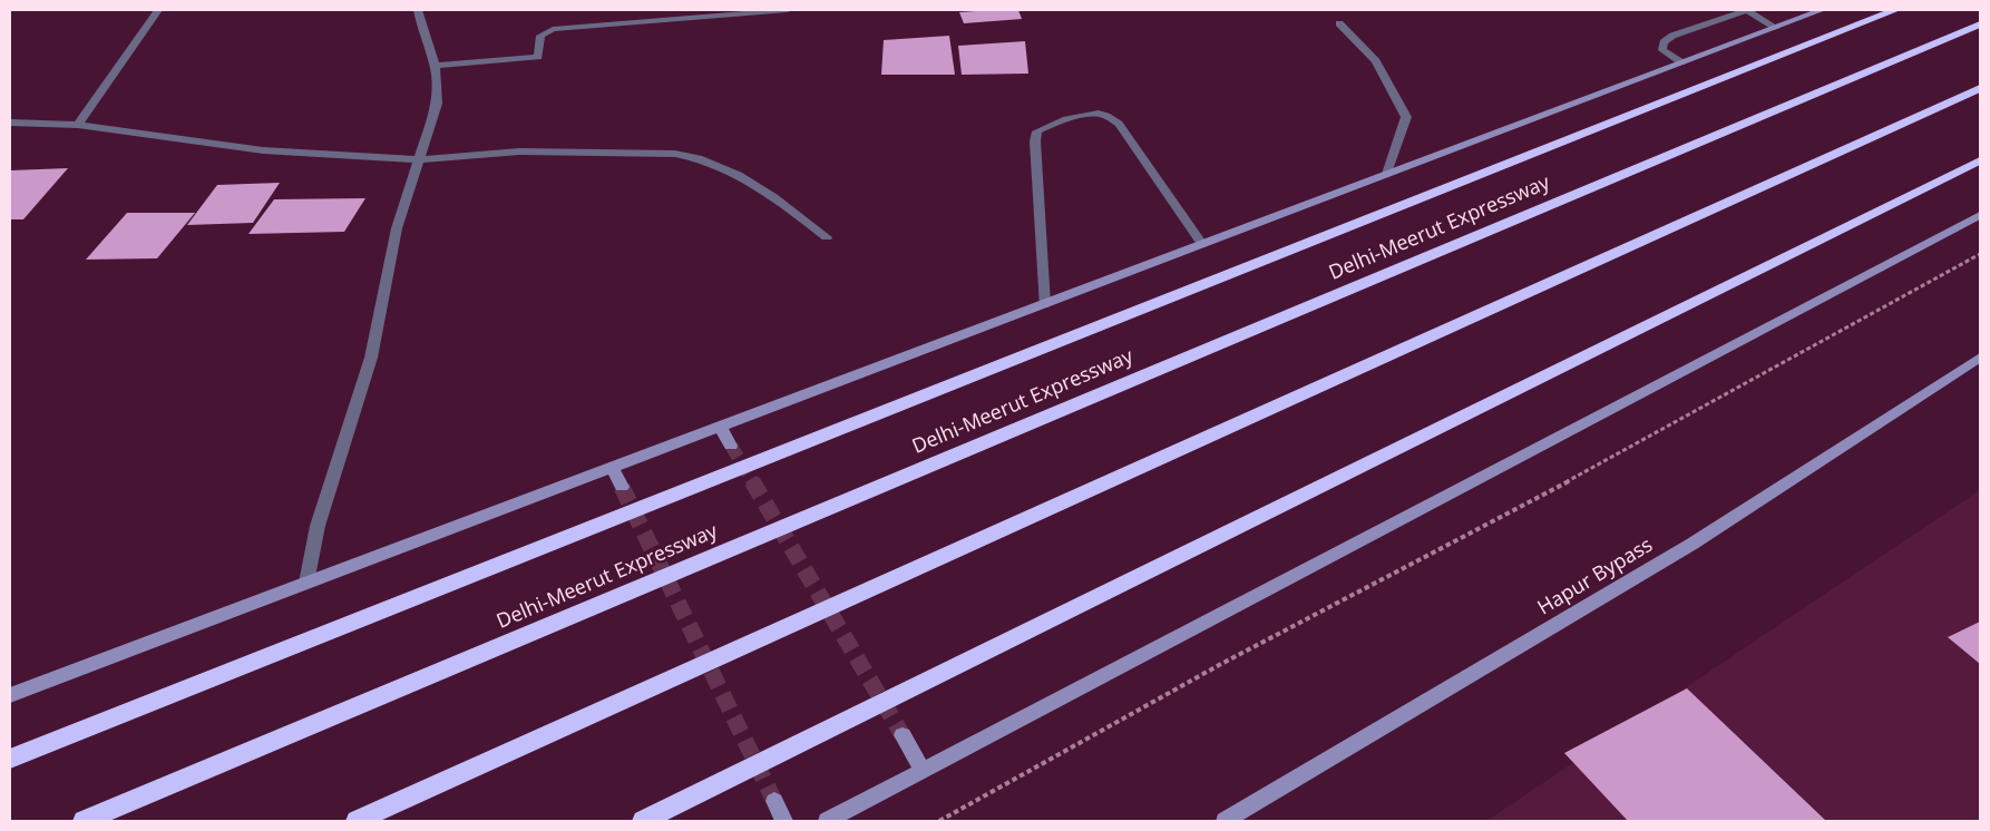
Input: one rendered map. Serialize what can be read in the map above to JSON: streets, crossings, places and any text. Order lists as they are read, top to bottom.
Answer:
{
  "streets": {
    "highway": ["Delhi-Meerut Expressway"],
    "street": ["Hapur Bypass"]
  }
}
